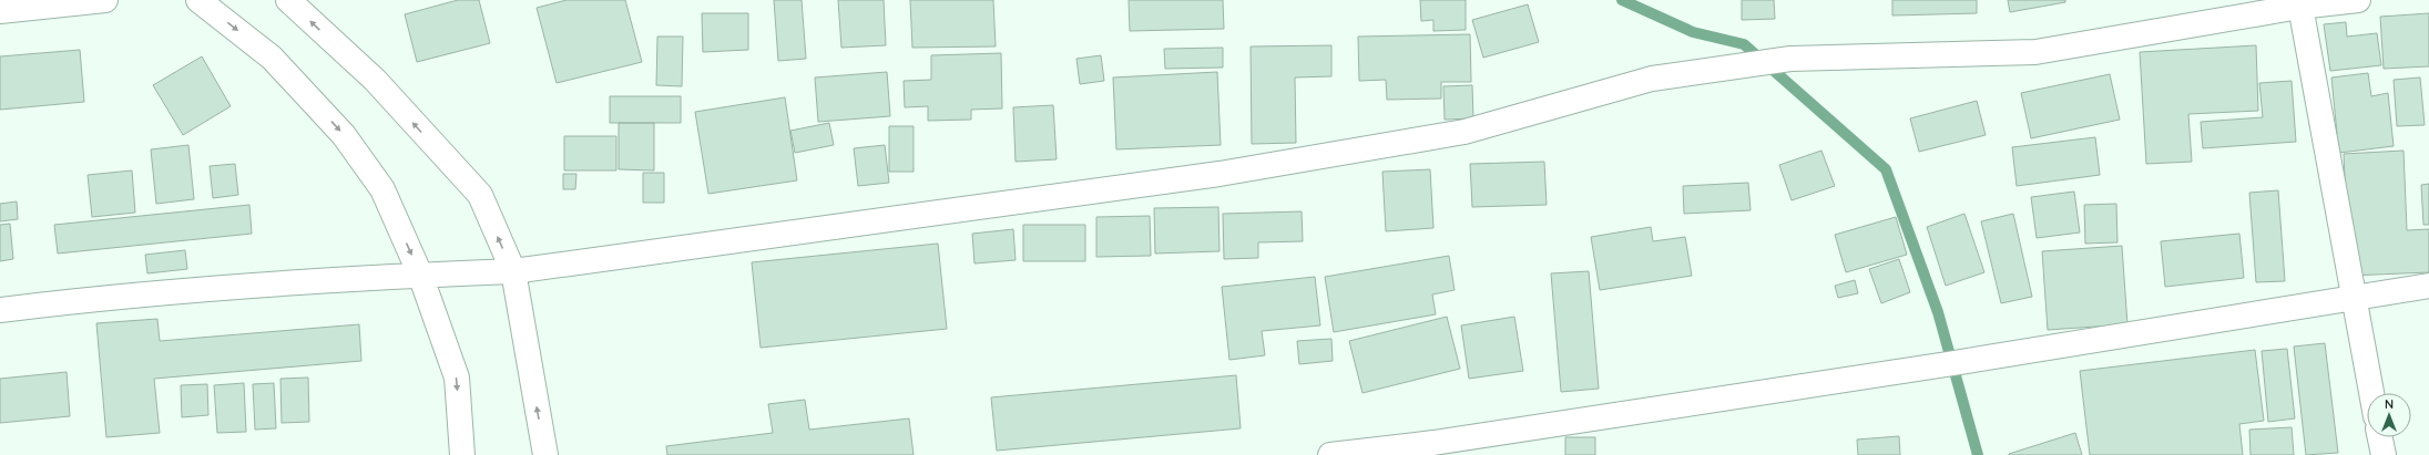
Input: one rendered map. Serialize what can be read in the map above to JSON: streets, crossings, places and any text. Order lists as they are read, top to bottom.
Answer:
{
  "north": "top"
}
